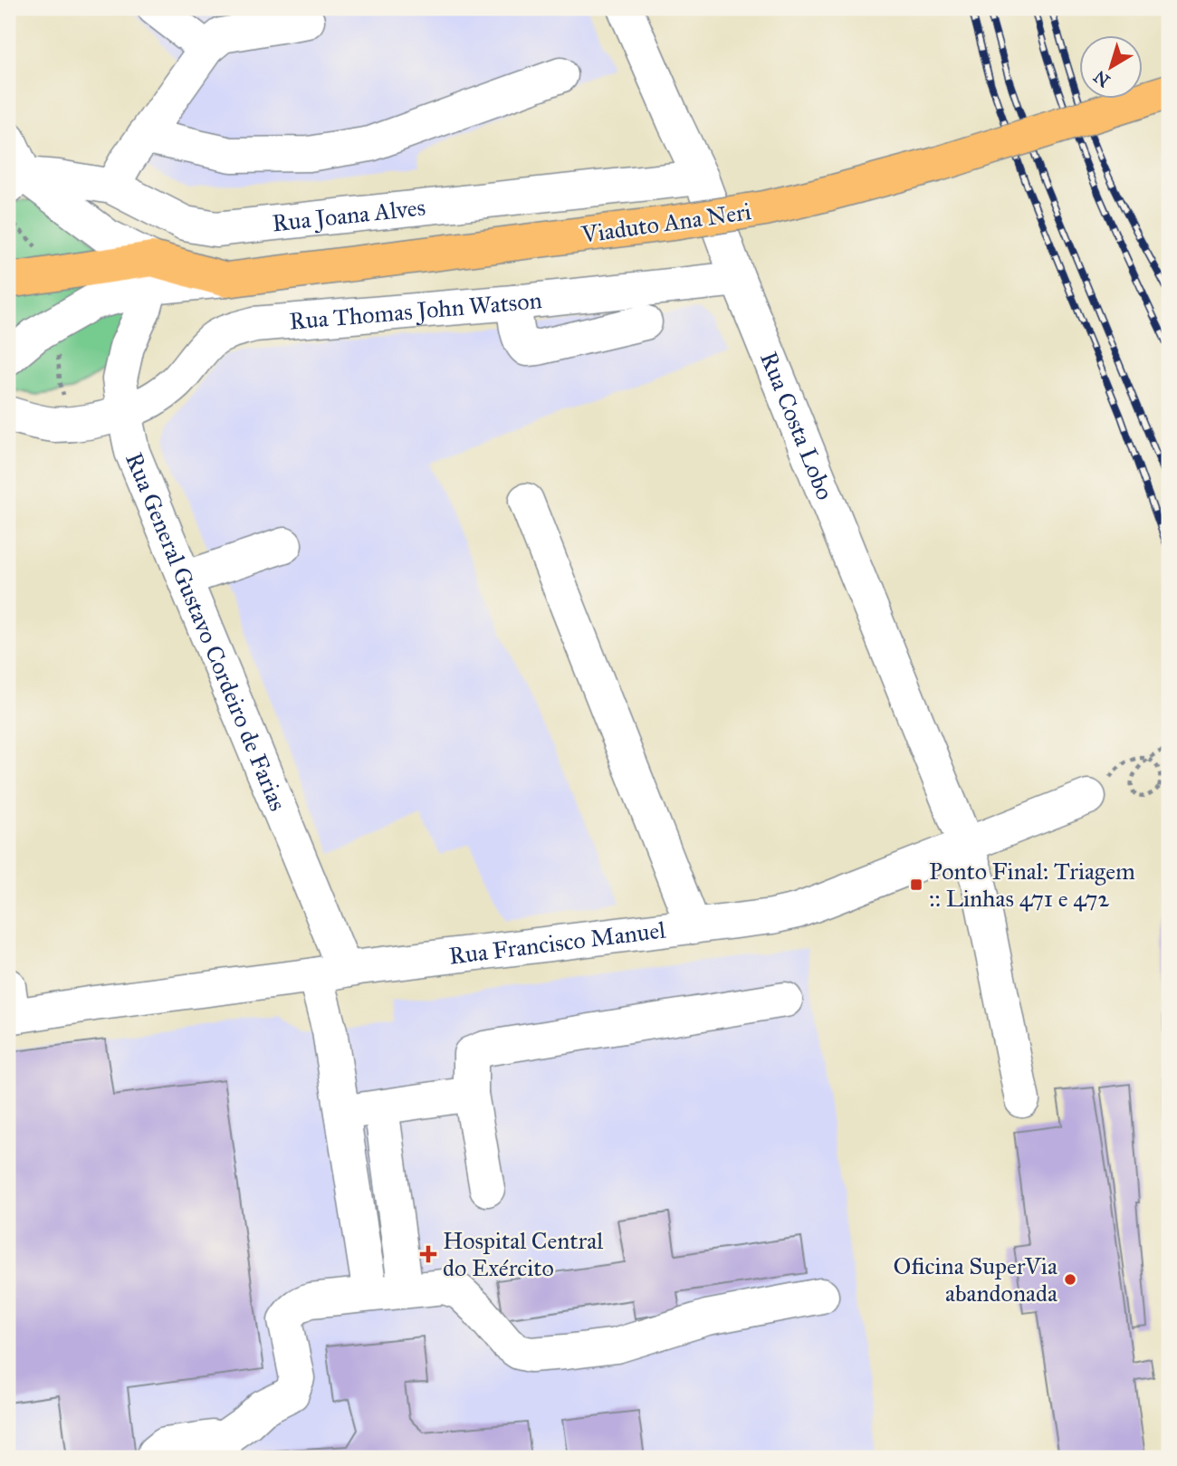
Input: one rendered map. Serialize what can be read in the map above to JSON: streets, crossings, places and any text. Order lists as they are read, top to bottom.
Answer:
{
  "streets": {
    "main road": ["Viaduto Ana Neri"],
    "street": [
      "Rua Joana Alves",
      "Rua Thomas John Watson",
      "Rua Costa Lobo",
      "Rua General Gustavo Cordeiro de Farias",
      "Rua Francisco Manuel"
    ]
  },
  "crossings": [
    ["Rua Joana Alves", "Rua Costa Lobo"],
    ["Rua Joana Alves", "Rua General Gustavo Cordeiro de Farias"],
    ["Viaduto Ana Neri", "Rua General Gustavo Cordeiro de Farias"],
    ["Rua Thomas John Watson", "Rua Costa Lobo"],
    ["Rua Thomas John Watson", "Rua General Gustavo Cordeiro de Farias"],
    ["Rua Costa Lobo", "Rua Francisco Manuel"],
    ["Rua General Gustavo Cordeiro de Farias", "Rua Francisco Manuel"]
  ],
  "places": {
    "transit": ["Ponto Final: Triagem :: Linhas 471 e 472"],
    "health": ["Hospital Central do Exército"],
    "other": ["Oficina SuperVia abandonada"]
  },
  "north": "bottom left"
}
